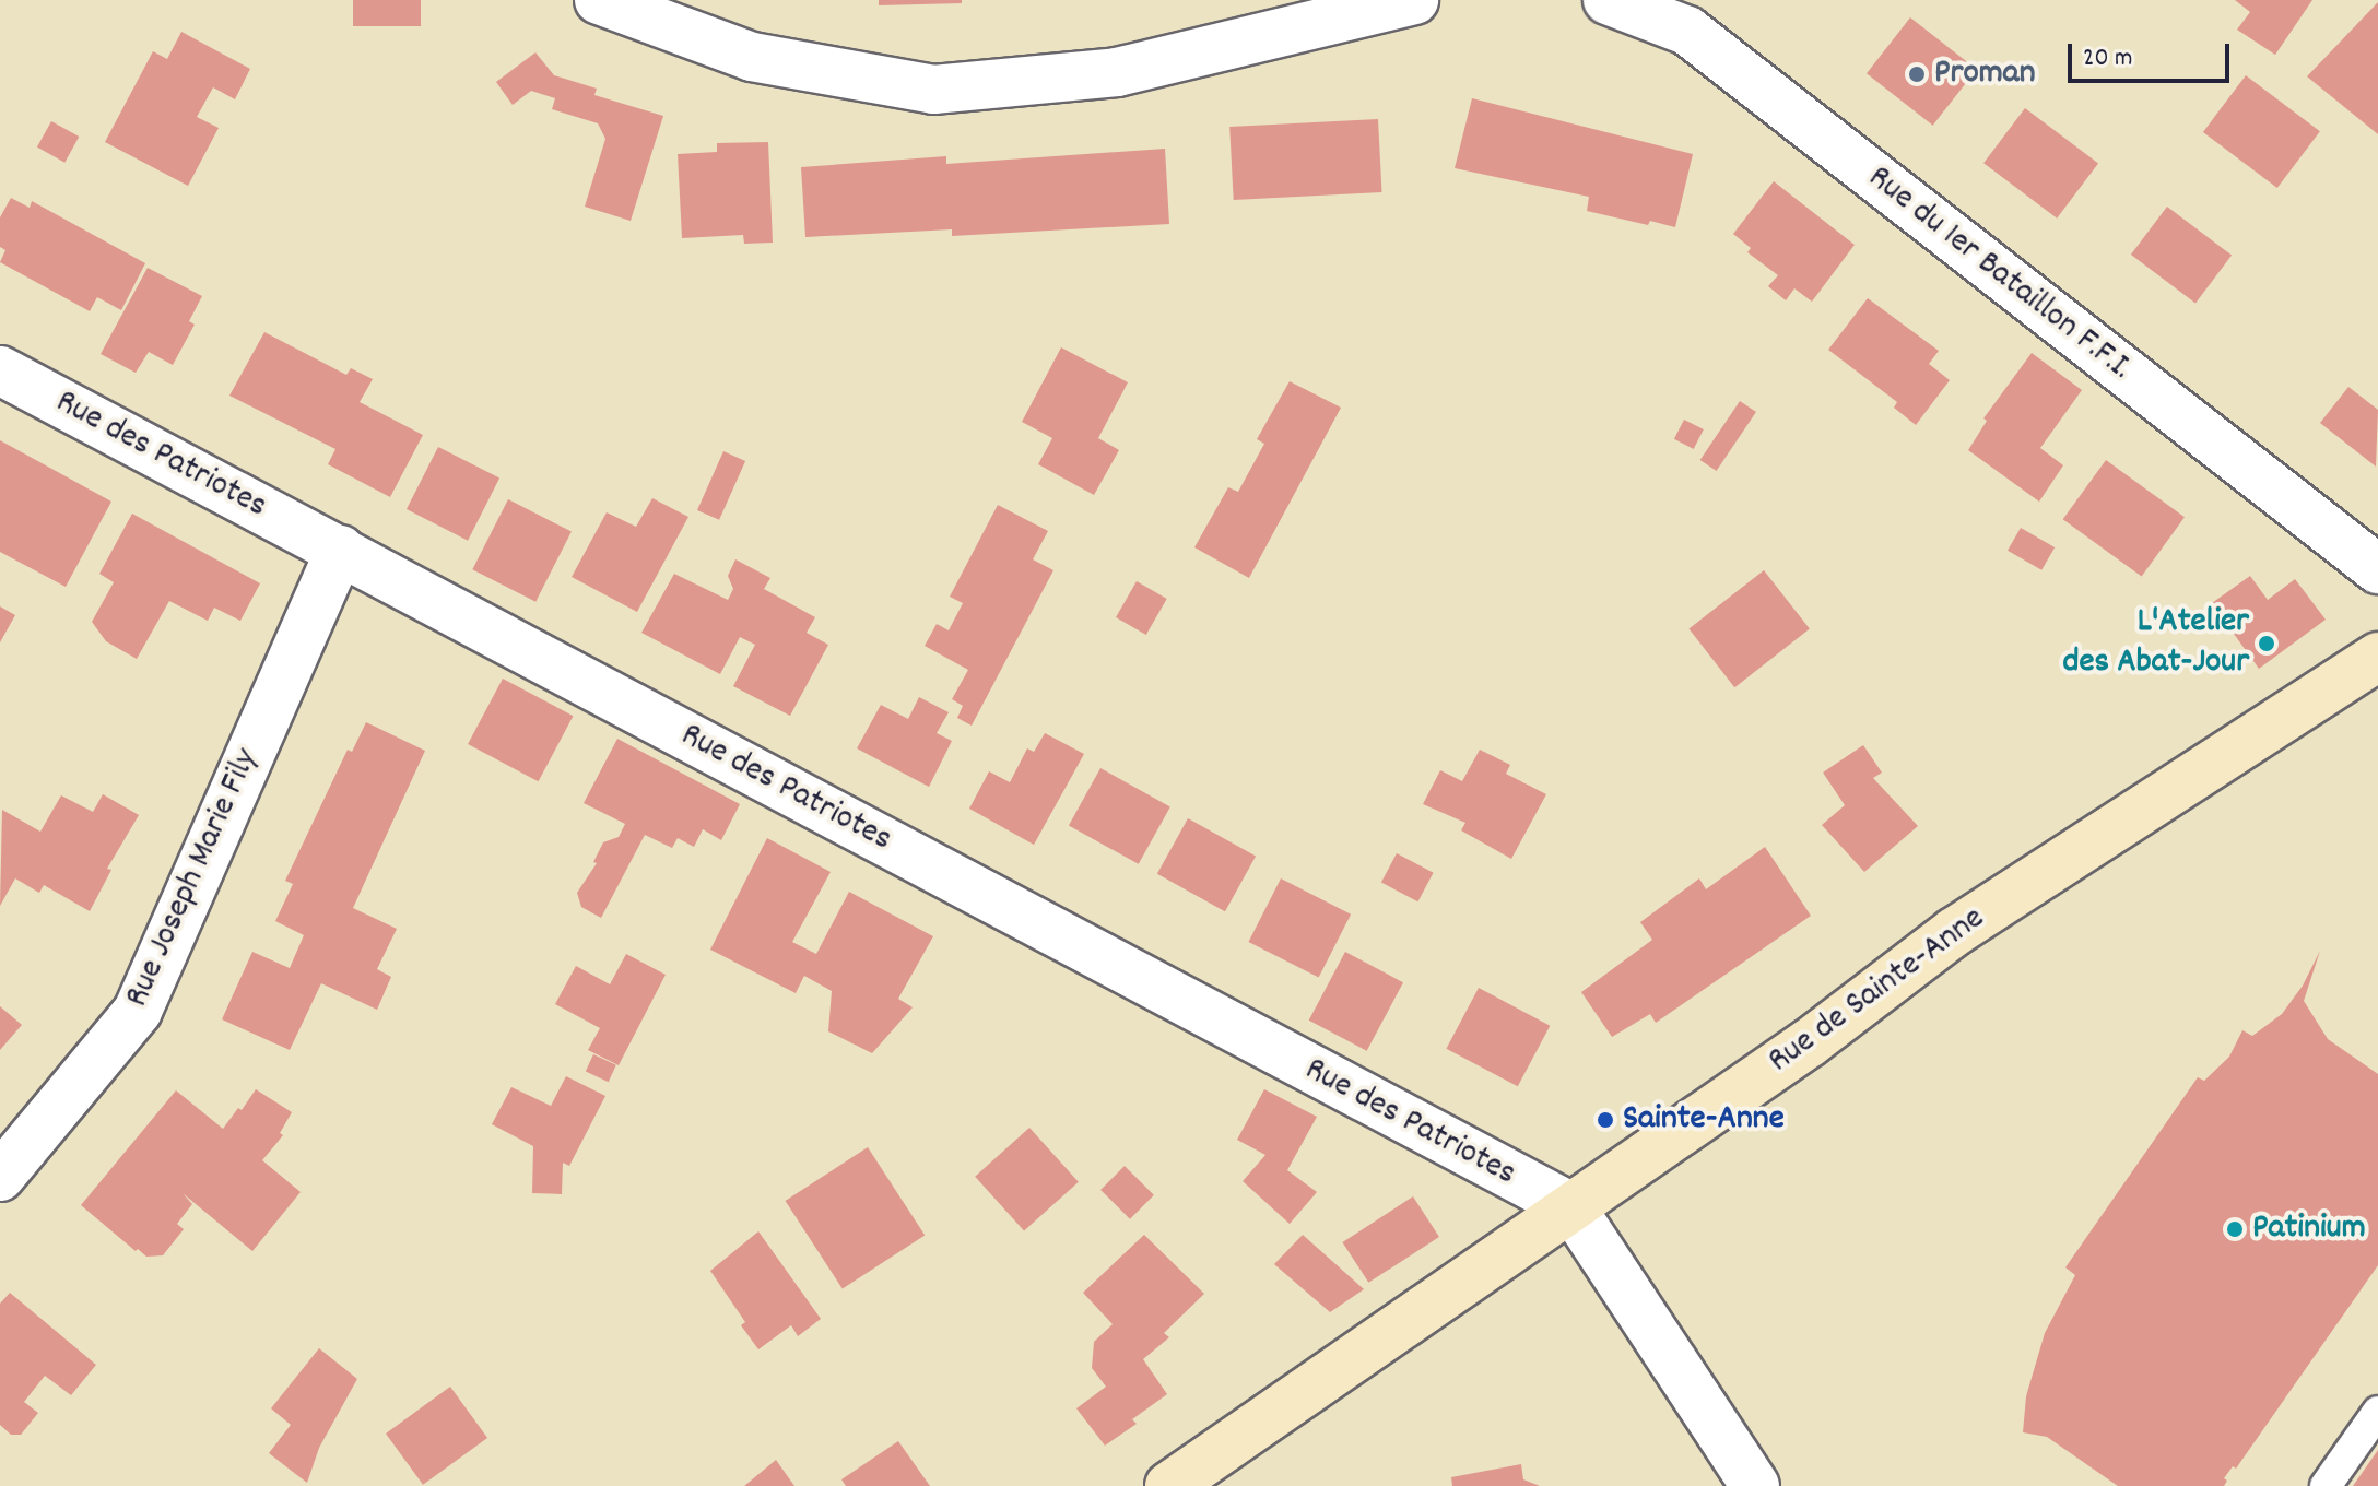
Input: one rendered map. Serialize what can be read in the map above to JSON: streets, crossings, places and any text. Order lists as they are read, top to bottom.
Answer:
{
  "streets": {
    "street": [
      "Rue du 1er Bataillon F.F.I.",
      "Rue des Patriotes",
      "Rue Joseph Marie Fily",
      "Rue de Sainte-Anne"
    ]
  },
  "crossings": [
    ["Rue des Patriotes", "Rue Joseph Marie Fily"],
    ["Rue des Patriotes", "Rue de Sainte-Anne"]
  ],
  "places": [
    "Proman",
    "L'Atelier des Abat-Jour",
    "Sainte-Anne",
    "Patinium"
  ],
  "scale_bar": "20 m"
}
